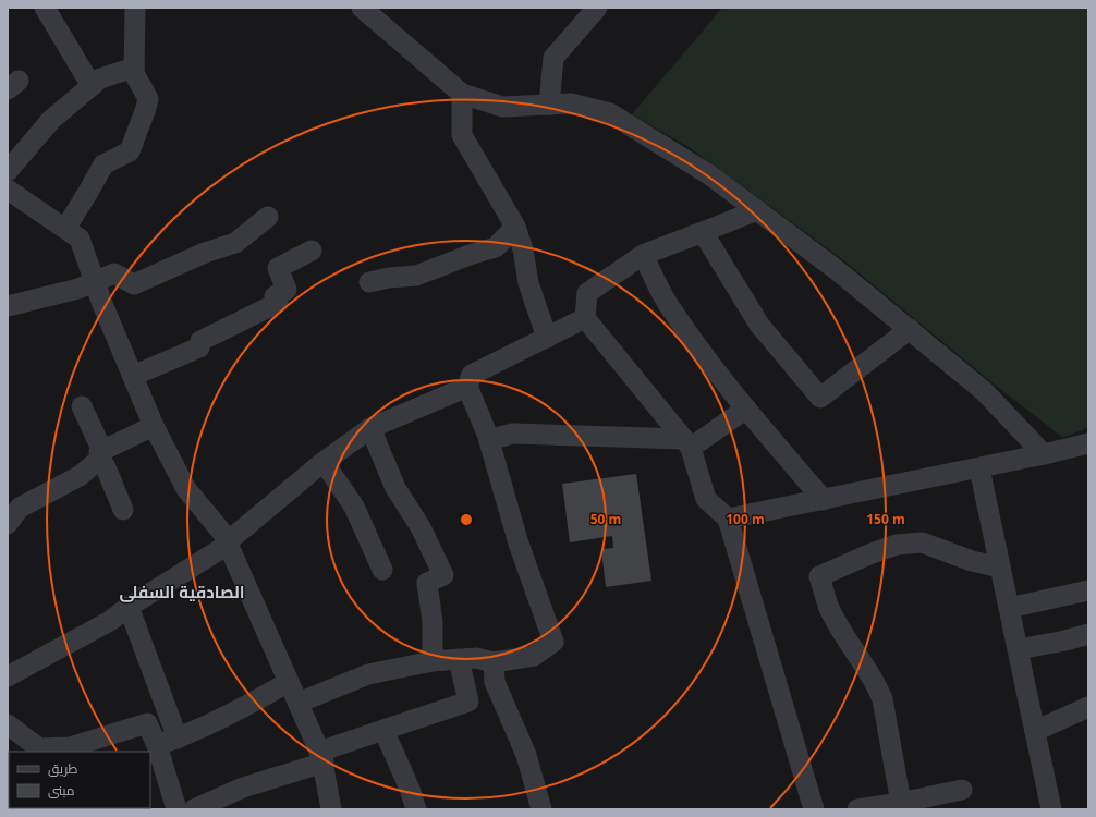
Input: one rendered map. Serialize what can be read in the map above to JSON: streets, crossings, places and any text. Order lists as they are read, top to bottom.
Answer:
{
  "districts": ["الصادقية السفلى"],
  "legend": ["طريق", "مبنى"],
  "rings": ["50 m", "100 m", "150 m"]
}
